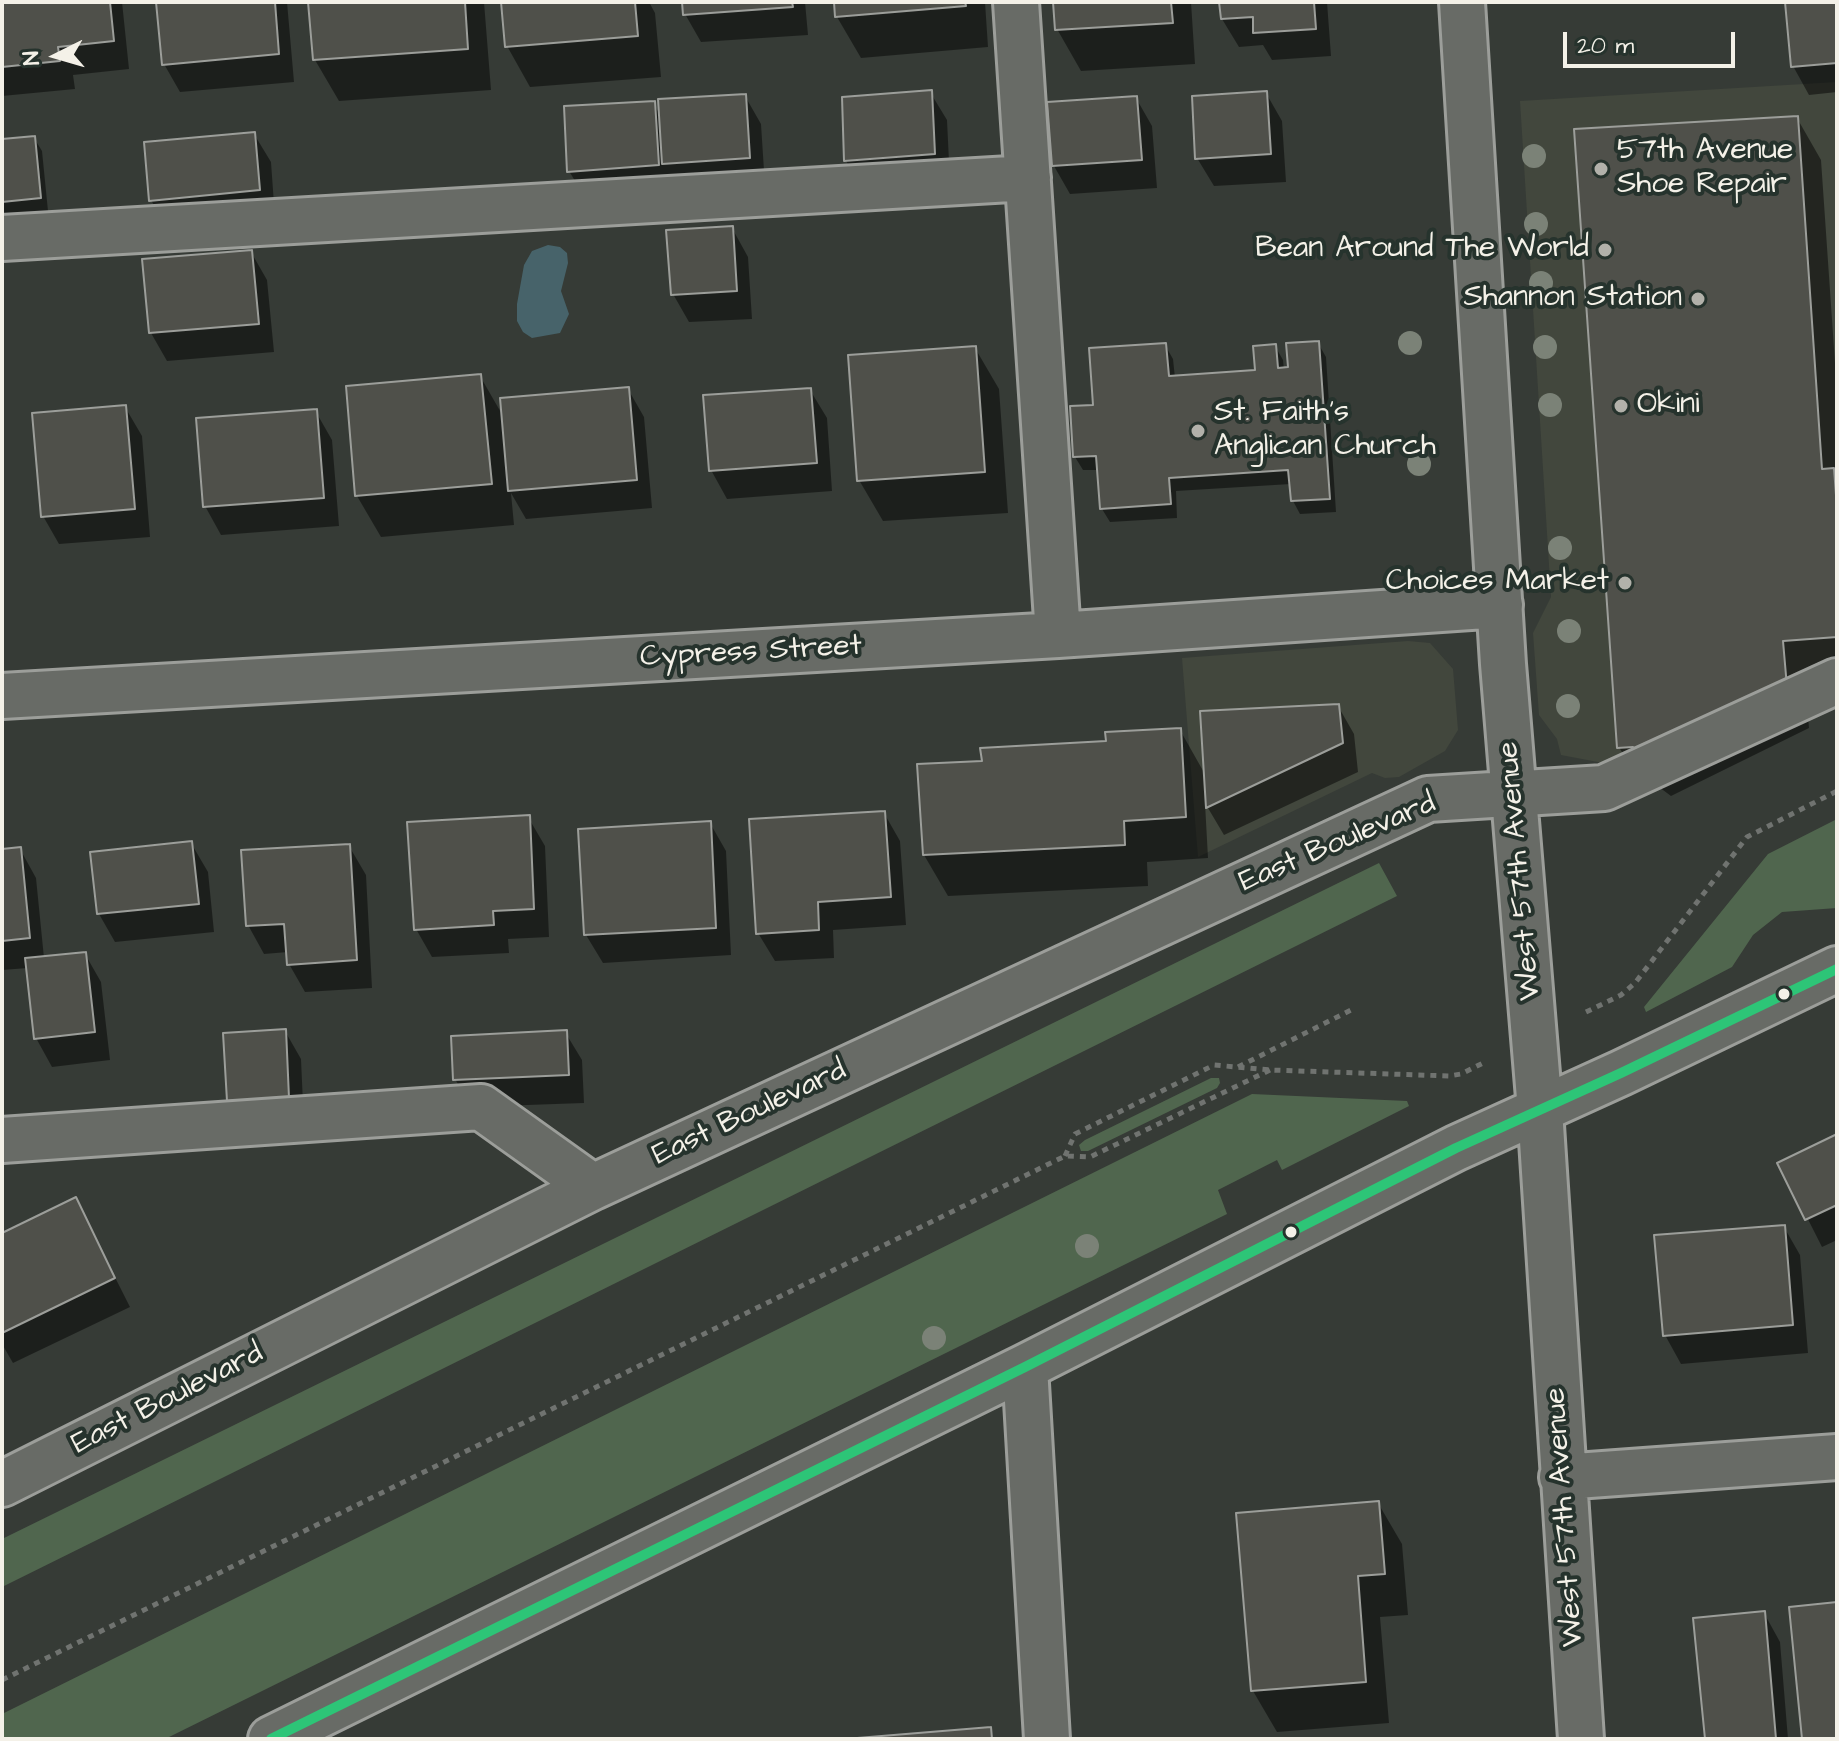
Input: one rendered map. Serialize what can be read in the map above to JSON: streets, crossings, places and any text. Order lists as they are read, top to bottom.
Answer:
{
  "streets": {
    "street": ["Cypress Street", "East Boulevard", "West 57th Avenue"]
  },
  "crossings": [
    ["Cypress Street", "West 57th Avenue"],
    ["East Boulevard", "West 57th Avenue"]
  ],
  "places": [
    "57th Avenue Shoe Repair",
    "Bean Around The World",
    "Shannon Station",
    "Okini",
    "St. Faith's Anglican Church",
    "Choices Market"
  ],
  "scale_bar": "20 m",
  "north": "left"
}
